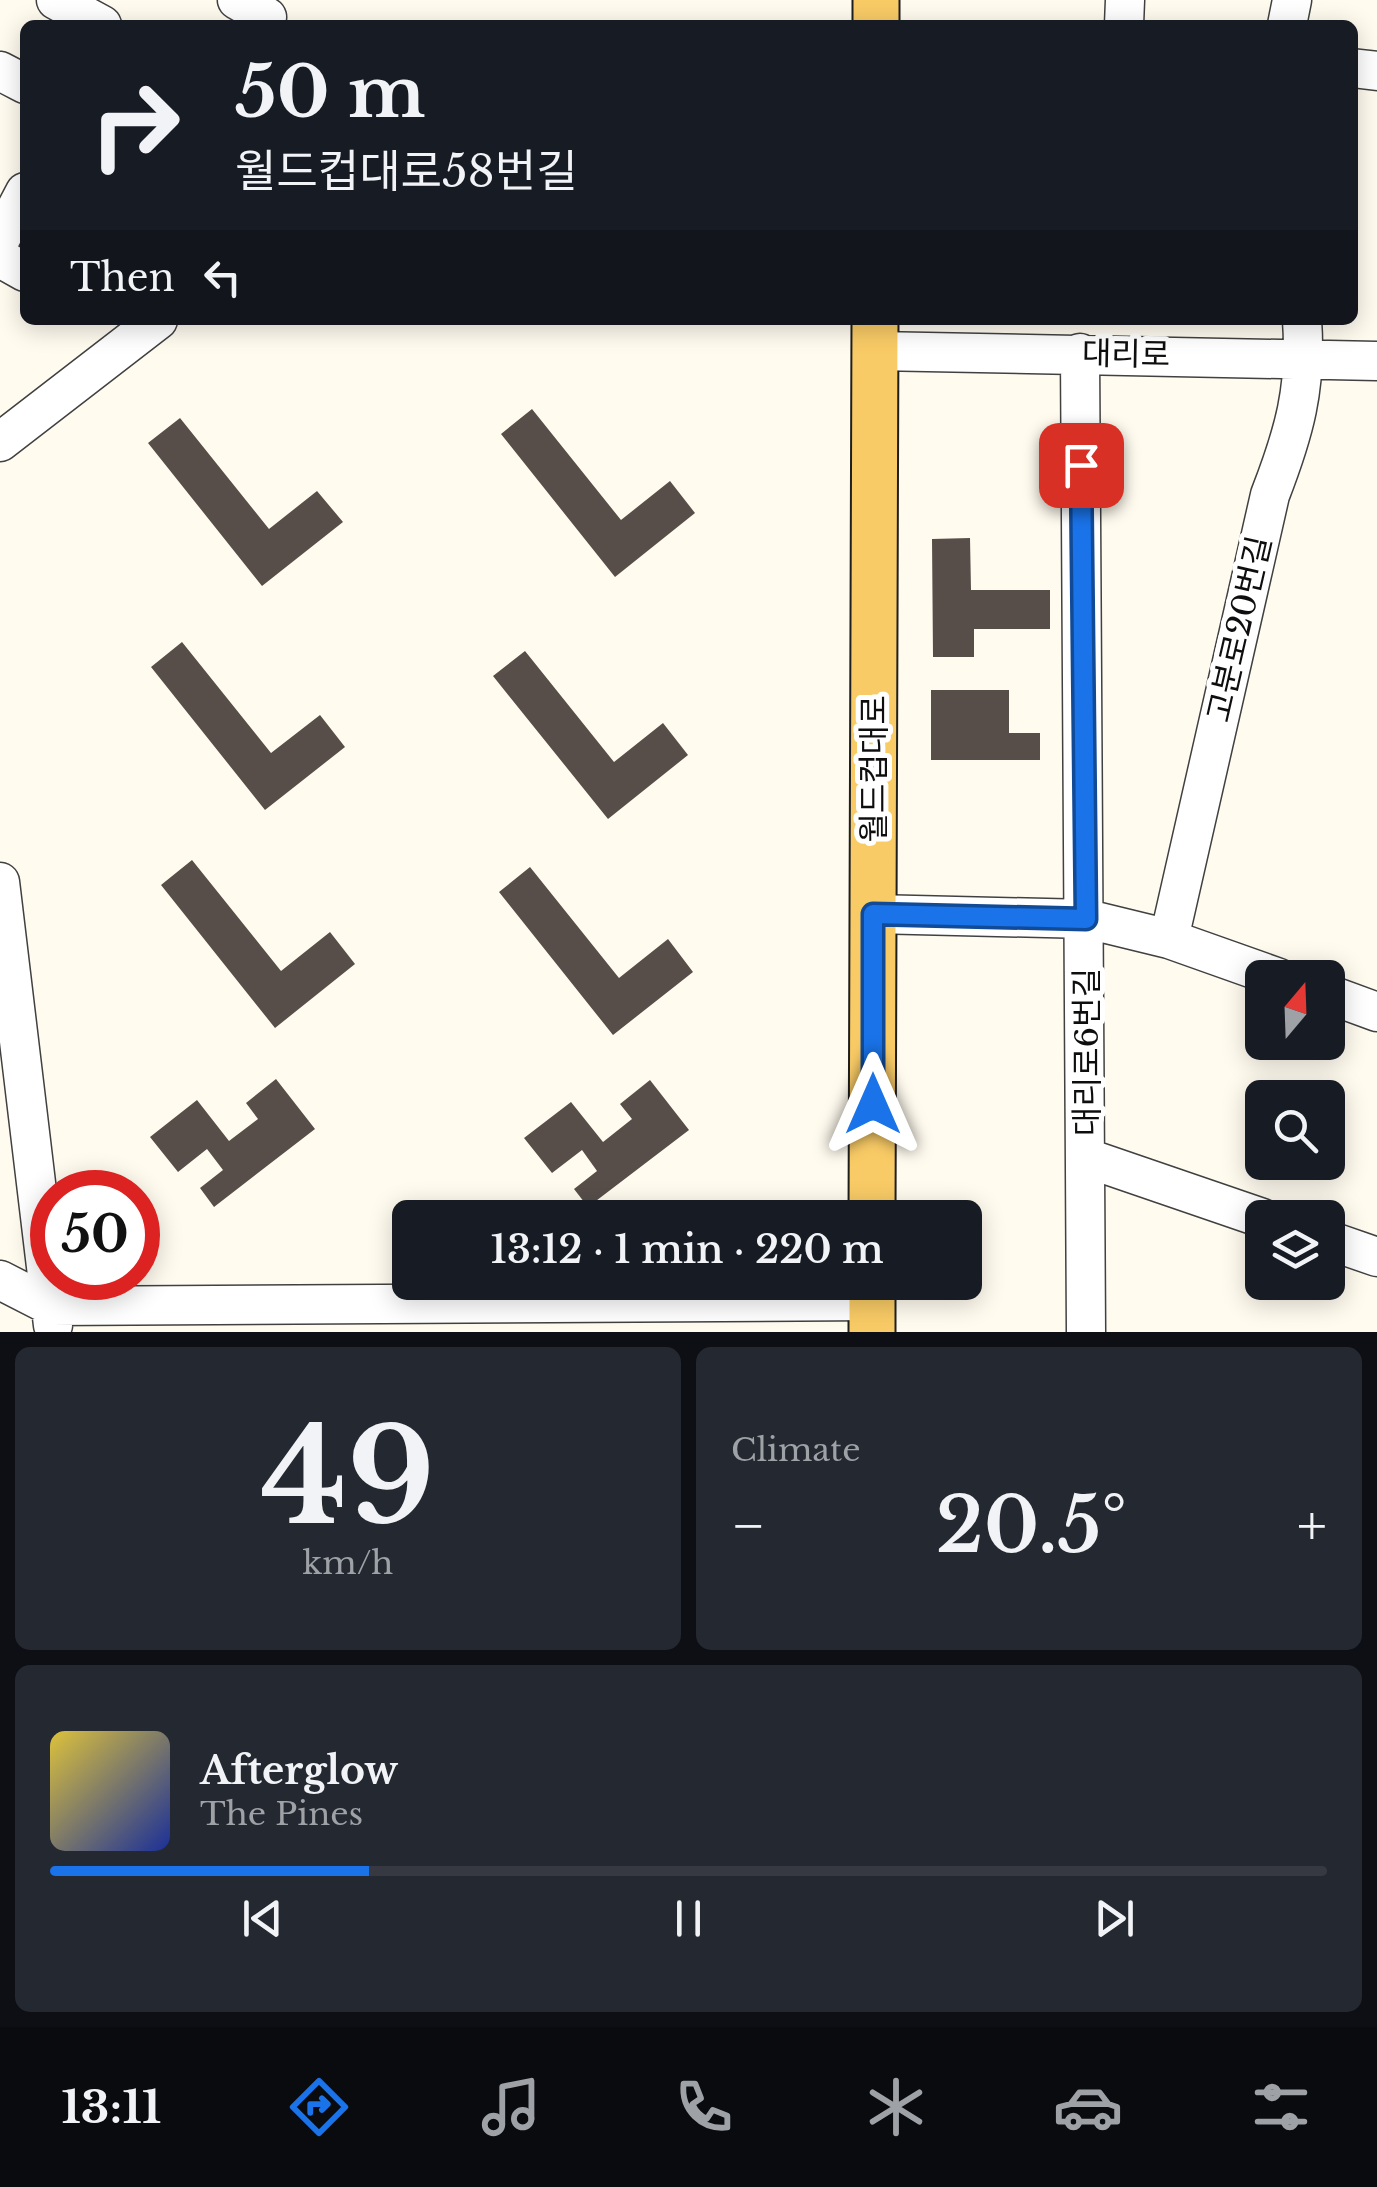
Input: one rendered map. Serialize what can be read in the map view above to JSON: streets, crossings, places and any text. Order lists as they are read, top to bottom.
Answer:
{
  "streets": {
    "main road": ["월드컵대로"],
    "street": ["대리로", "고분로20번길", "대리로6번길"]
  },
  "crossings": [
    ["대리로", "고분로20번길"],
    ["대리로", "월드컵대로"],
    ["대리로", "대리로6번길"]
  ],
  "north": "top",
  "page": {
    "turn": ["50 m", "월드컵대로58번길"],
    "then": "Then",
    "limit": "50",
    "trip": "13:12 · 1 min · 220 m",
    "tile": [
      ["49", "km/h"],
      "Climate"
    ],
    "heat": ["−", "20.5°", "+"],
    "song": ["Afterglow", "The Pines"],
    "tabs": "13:11"
  }
}
